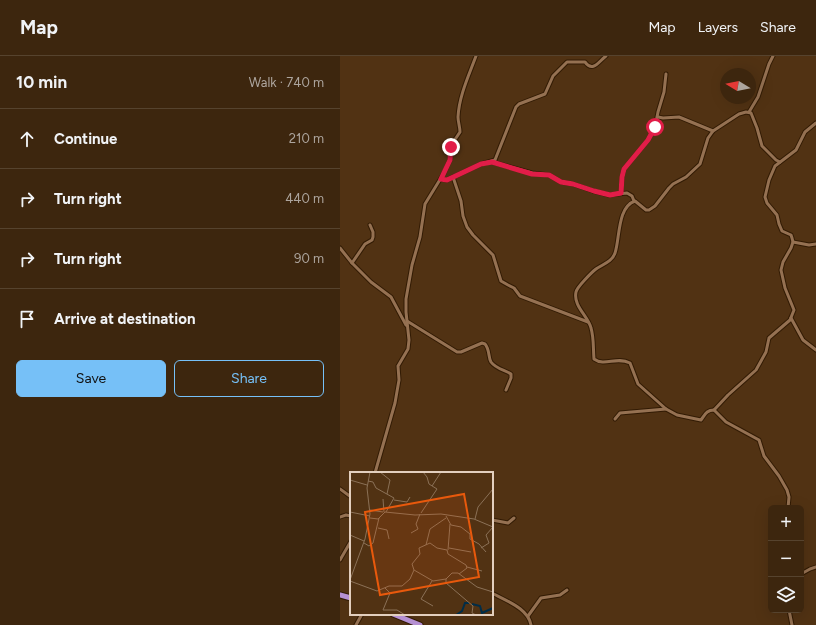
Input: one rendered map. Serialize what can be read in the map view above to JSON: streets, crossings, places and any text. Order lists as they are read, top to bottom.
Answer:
{
  "north": "left",
  "page": {
    "header": "Map",
    "nav": ["Map", "Layers", "Share"],
    "heading": ["10 min", "Walk · 740 m"],
    "list": [
      ["Continue", "210 m"],
      ["Turn right", "440 m"],
      ["Turn right", "90 m"],
      "Arrive at destination"
    ],
    "buttons": ["Save", "Share"],
    "map_buttons": ["+", "−"]
  }
}
